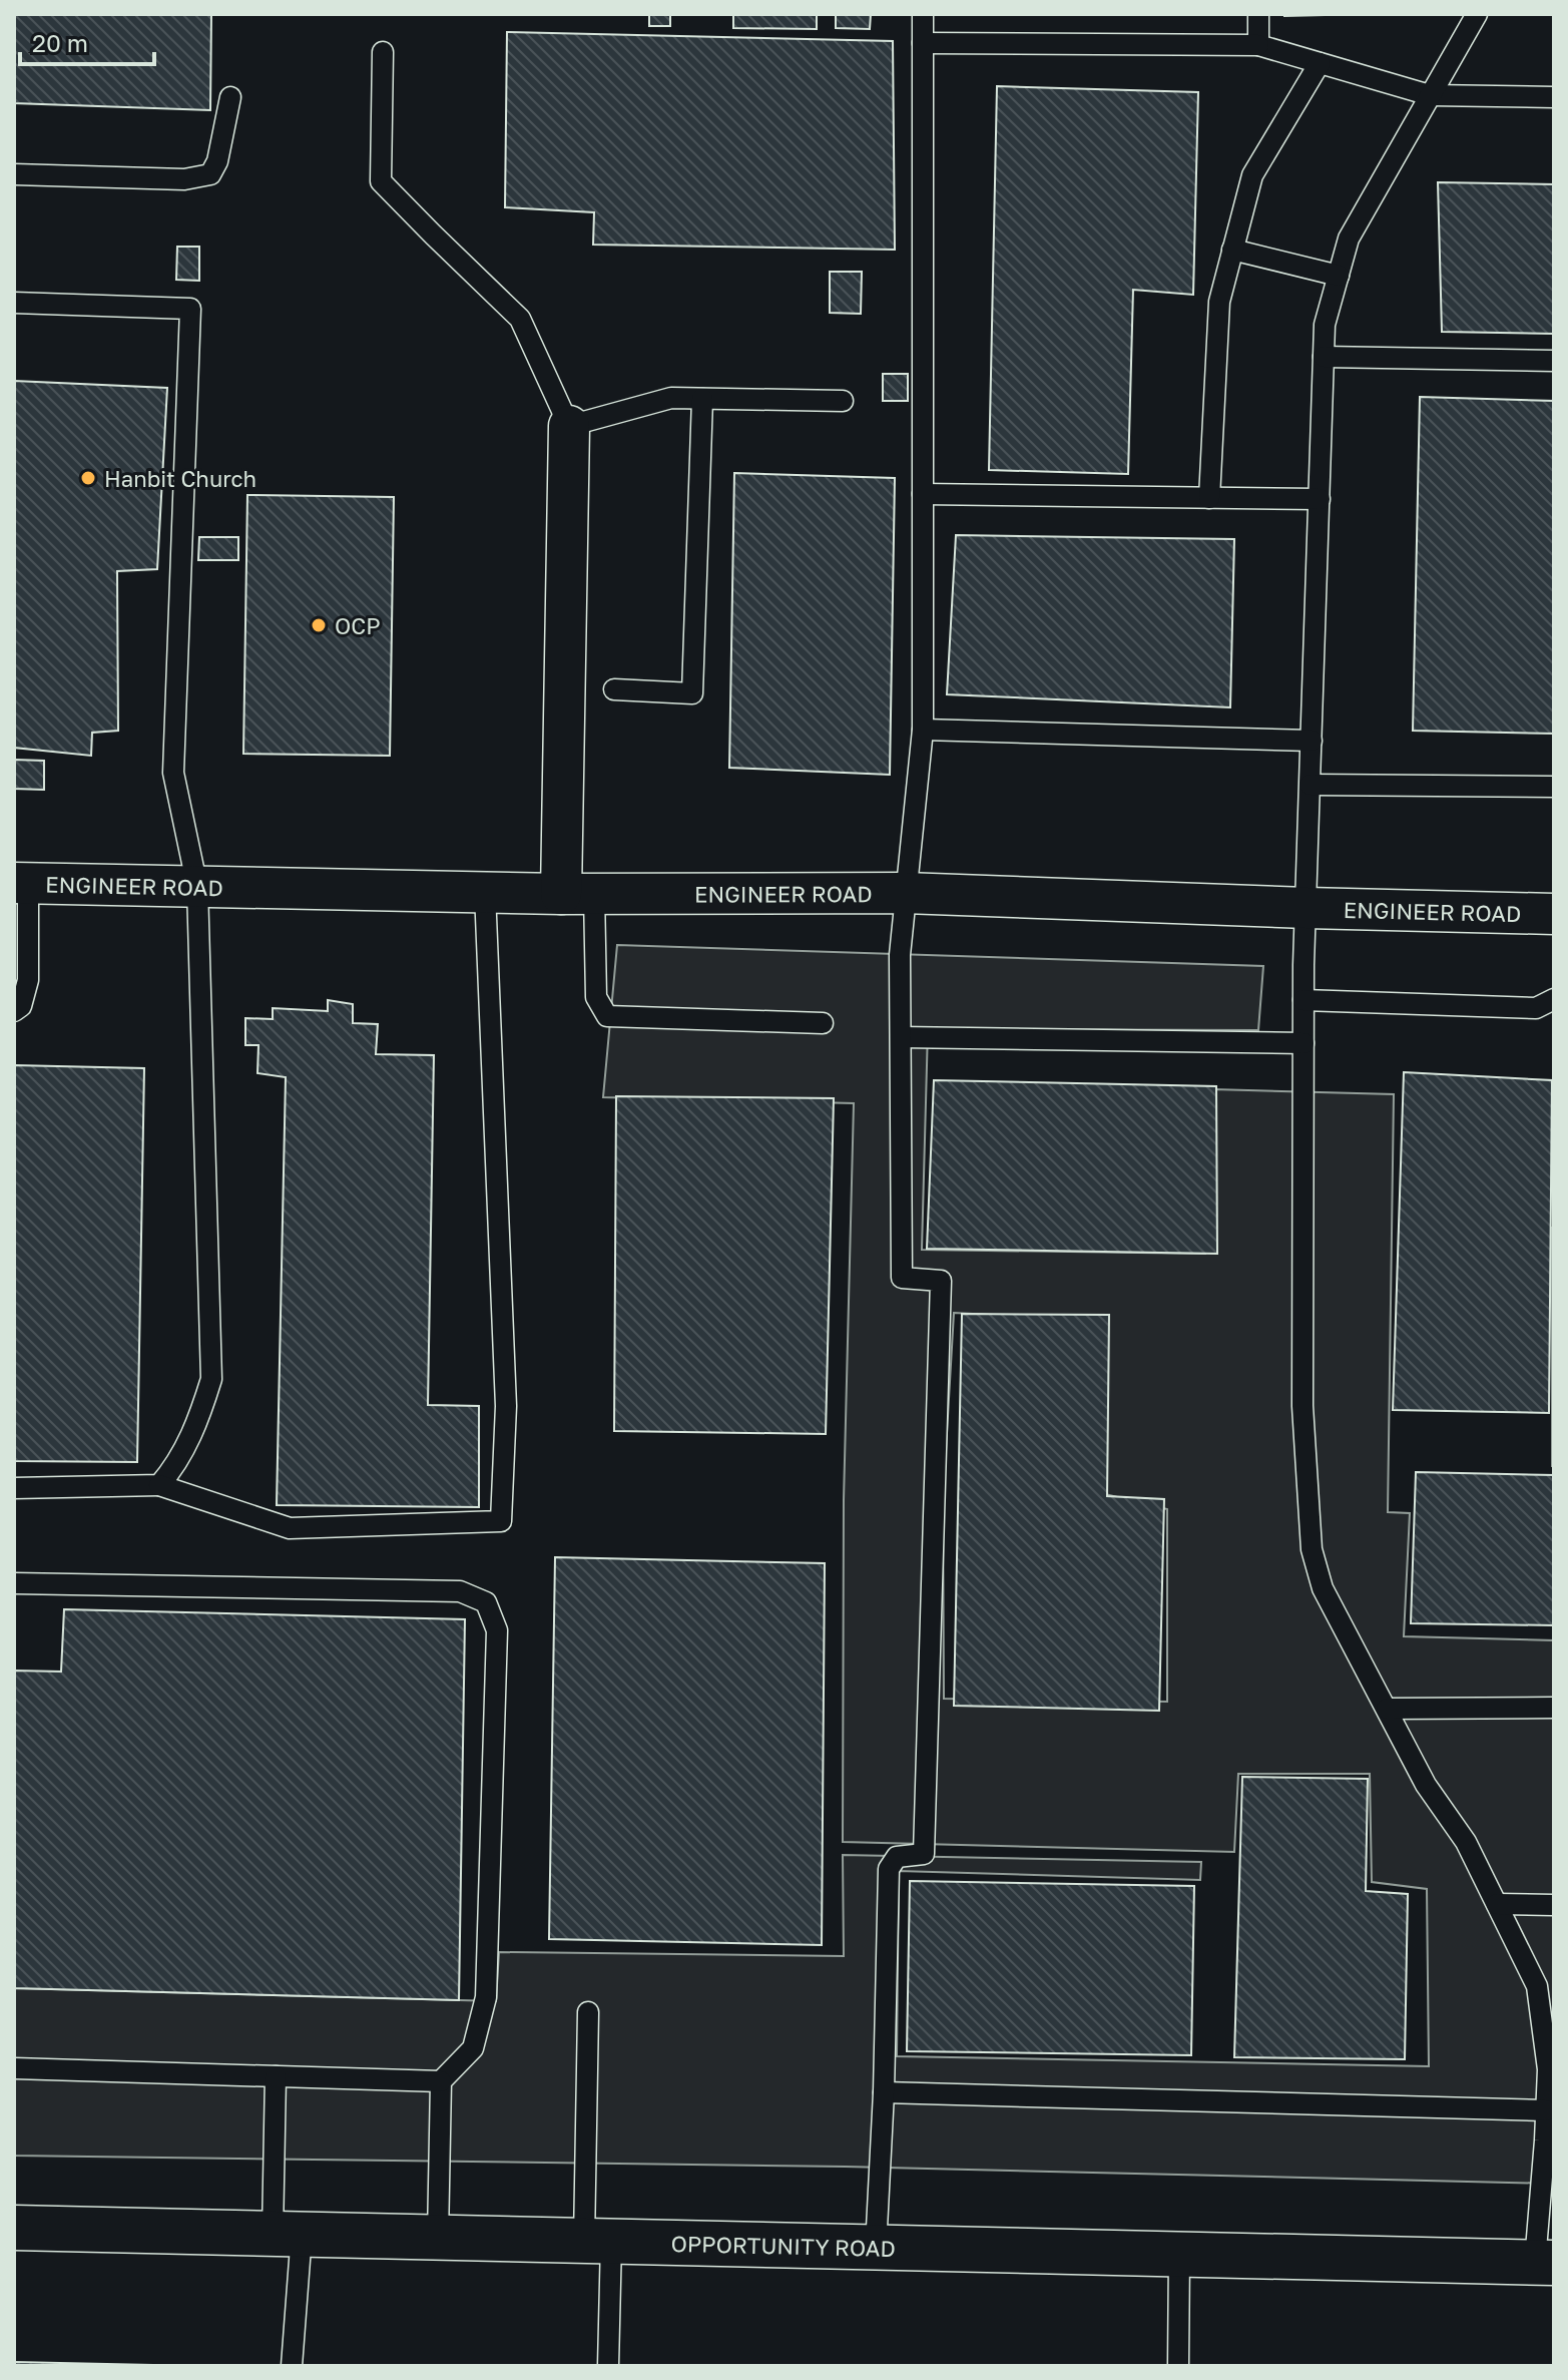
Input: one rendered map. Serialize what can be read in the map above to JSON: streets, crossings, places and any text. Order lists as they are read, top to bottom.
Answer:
{
  "streets": {
    "street": ["ENGINEER ROAD", "OPPORTUNITY ROAD"]
  },
  "places": ["Hanbit Church", "OCP"],
  "scale_bar": "20 m"
}
